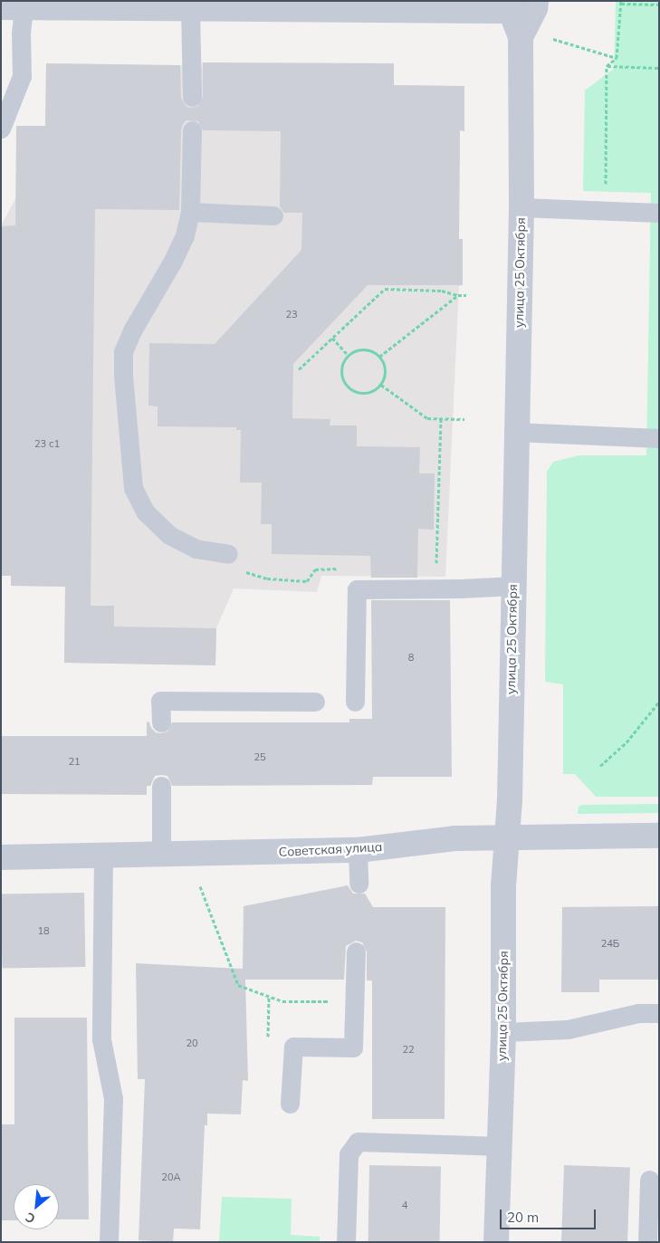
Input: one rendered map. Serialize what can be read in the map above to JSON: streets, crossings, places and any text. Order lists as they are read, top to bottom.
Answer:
{
  "streets": {
    "street": ["улица 25 Октября", "Советская улица"]
  },
  "crossings": [
    ["улица 25 Октября", "Советская улица"]
  ],
  "house_numbers": [
    "23",
    "23 с1",
    "8",
    "25",
    "21",
    "18",
    "24Б",
    "20",
    "22",
    "20А",
    "4"
  ],
  "scale_bar": "20 m",
  "north": "bottom left"
}
